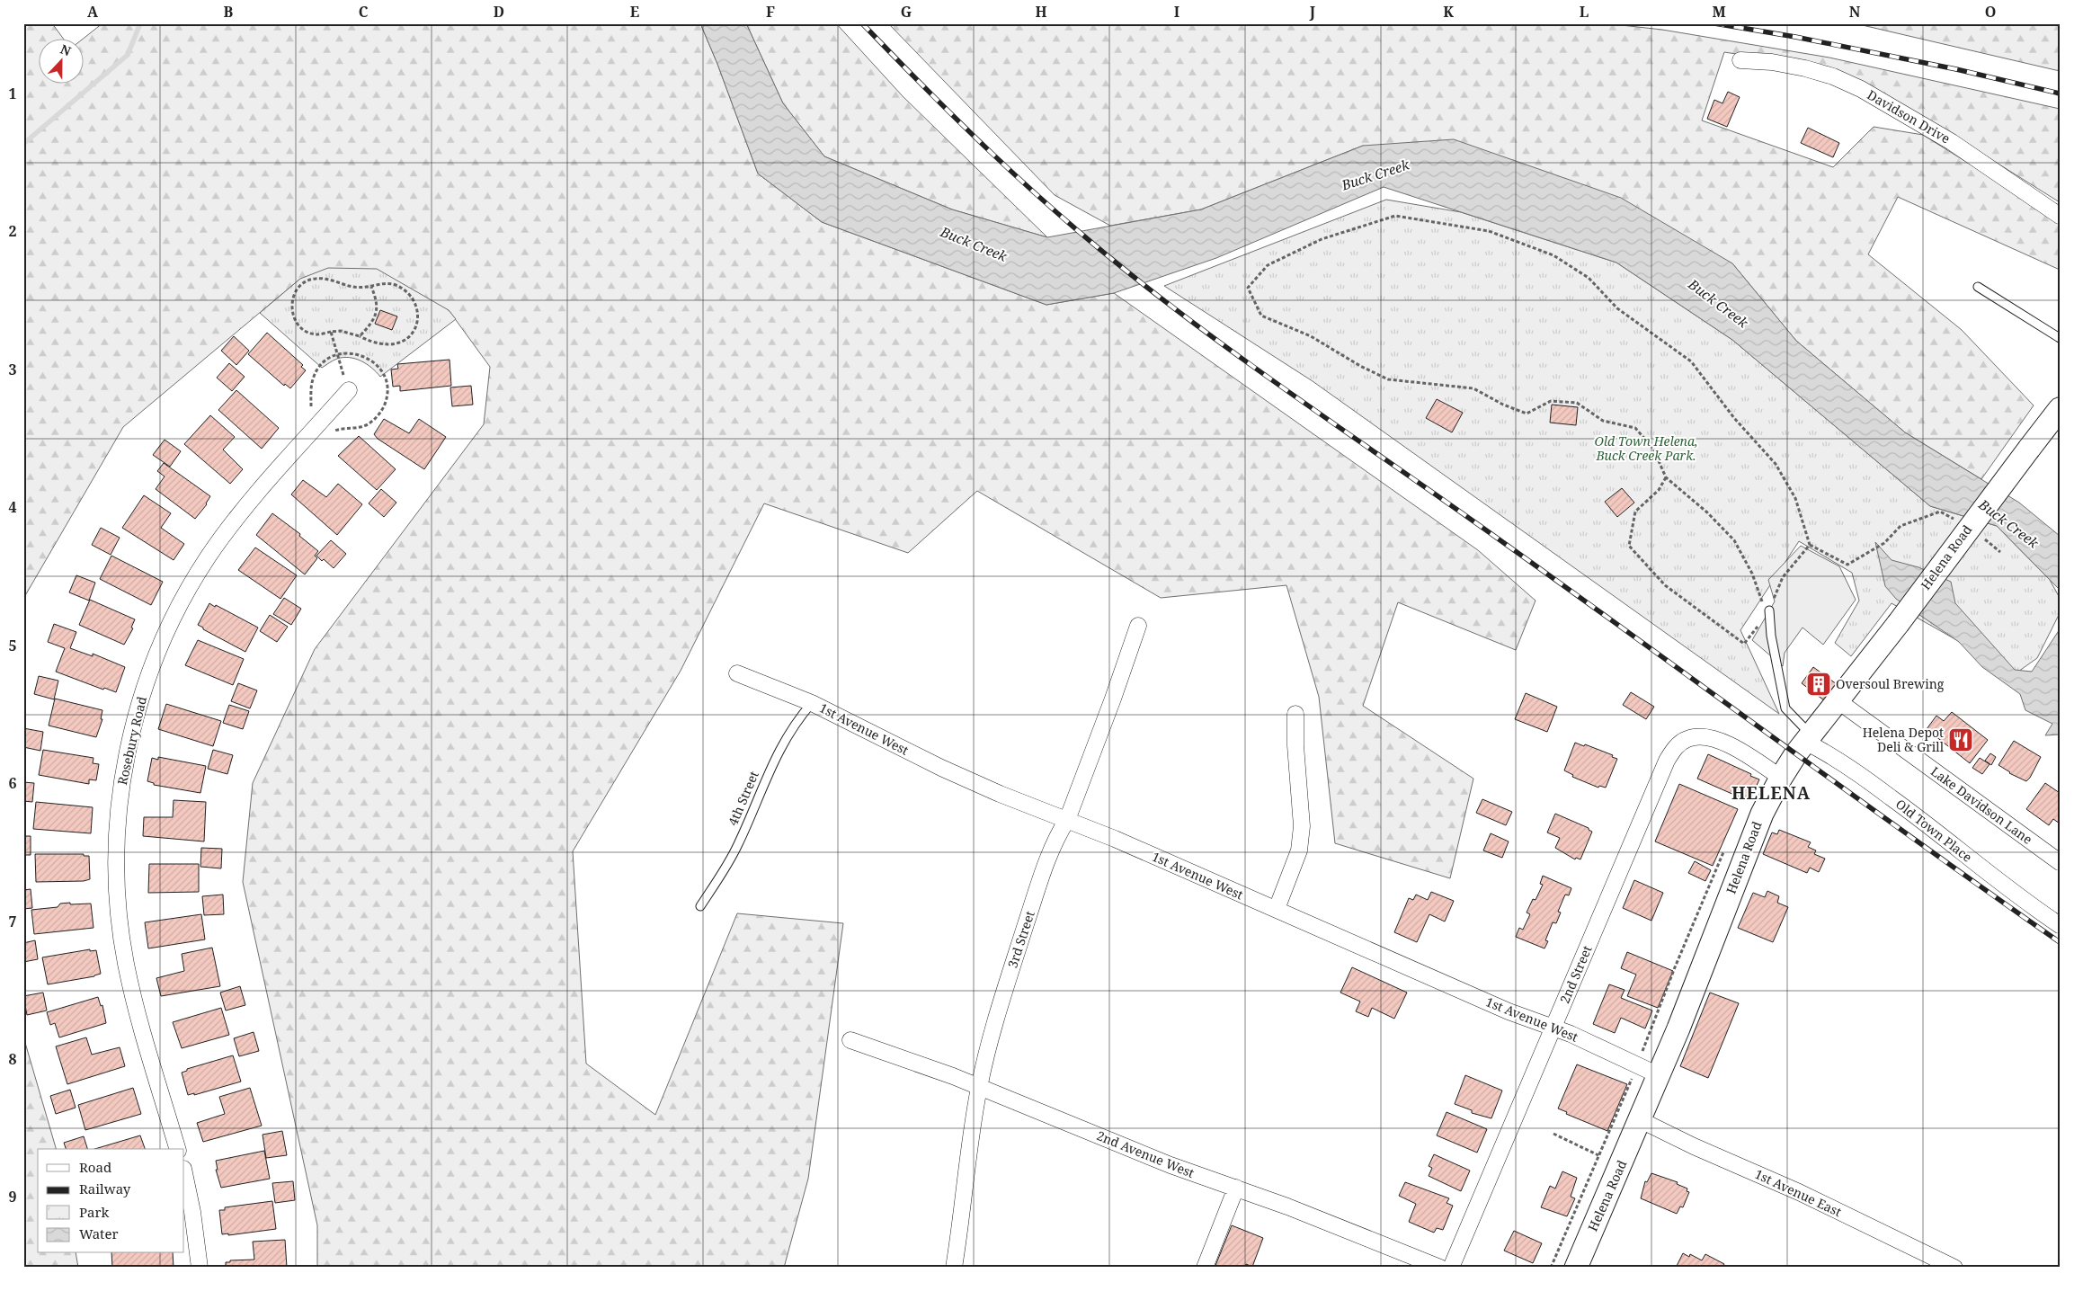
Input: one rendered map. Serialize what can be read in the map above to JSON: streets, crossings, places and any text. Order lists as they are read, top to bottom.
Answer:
{
  "streets": {
    "main road": ["Helena Road"],
    "street": [
      "Davidson Drive",
      "1st Avenue West",
      "Rosebury Road",
      "Lake Davidson Lane",
      "Old Town Place",
      "3rd Street",
      "2nd Street",
      "2nd Avenue West",
      "1st Avenue East"
    ],
    "lane": ["4th Street"]
  },
  "crossings": [
    ["Helena Road", "1st Avenue West"],
    ["Helena Road", "Lake Davidson Lane"],
    ["Helena Road", "Old Town Place"],
    ["Helena Road", "2nd Street"],
    ["Helena Road", "1st Avenue East"],
    ["1st Avenue West", "4th Street"],
    ["1st Avenue West", "3rd Street"],
    ["1st Avenue West", "2nd Street"],
    ["3rd Street", "2nd Avenue West"]
  ],
  "districts": ["HELENA"],
  "water": ["Buck Creek"],
  "parks": ["Old Town Helena, Buck Creek Park."],
  "places": {
    "building": ["Oversoul Brewing"],
    "restaurant": ["Helena Depot Deli & Grill"]
  },
  "legend": [
    "Road",
    "Railway",
    "Park",
    "Water"
  ],
  "north": "top",
  "grid": {
    "columns": [
      "A",
      "B",
      "C",
      "D",
      "E",
      "F",
      "G",
      "H",
      "I",
      "J",
      "K",
      "L",
      "M",
      "N",
      "O"
    ],
    "rows": [
      "1",
      "2",
      "3",
      "4",
      "5",
      "6",
      "7",
      "8",
      "9"
    ]
  }
}
